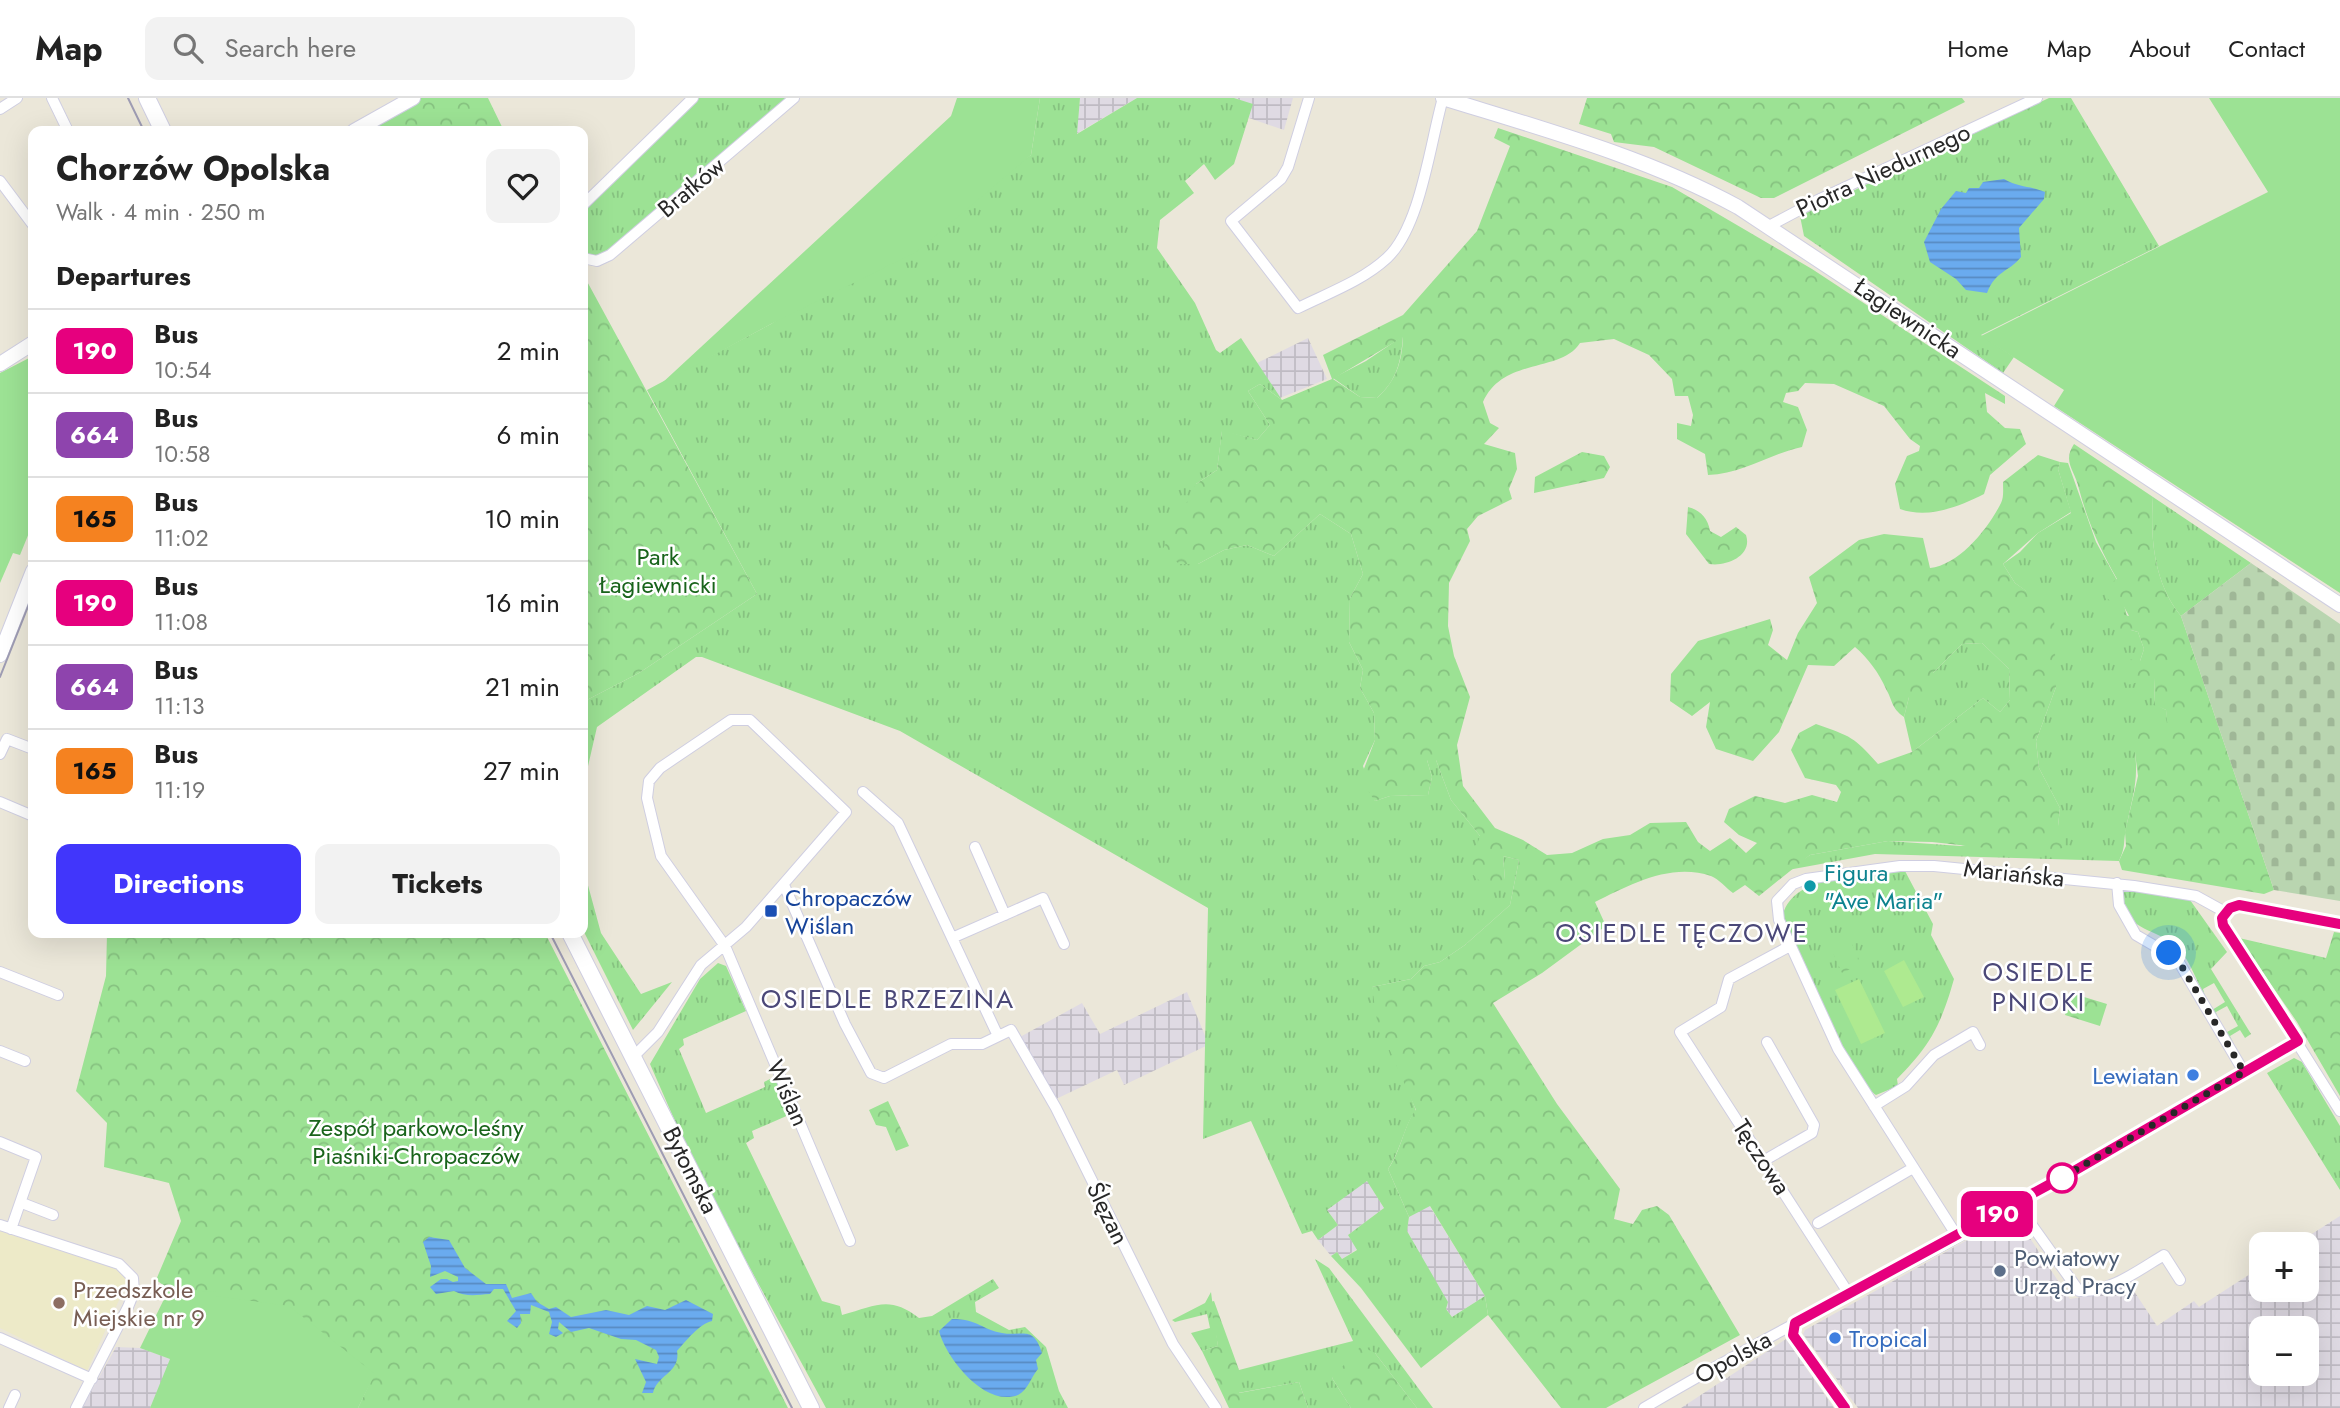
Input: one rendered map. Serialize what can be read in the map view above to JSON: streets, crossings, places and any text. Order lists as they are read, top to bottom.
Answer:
{
  "streets": {
    "main road": ["Bytomska"],
    "street": [
      "Piotra Niedurnego",
      "Bratków",
      "Łagiewnicka",
      "Mariańska",
      "Wiślan",
      "Tęczowa",
      "Ślęzan",
      "Opolska"
    ]
  },
  "crossings": [
    ["Piotra Niedurnego", "Łagiewnicka"],
    ["Mariańska", "Tęczowa"],
    ["Mariańska", "Opolska"],
    ["Tęczowa", "Opolska"]
  ],
  "districts": ["OSIEDLE TĘCZOWE", "OSIEDLE PNIOKI", "OSIEDLE BRZEZINA"],
  "parks": ["Park Łagiewnicki", "Zespół parkowo-leśny Piaśniki-Chropaczów"],
  "places": {
    "other": [
      "Figura \"Ave Maria\"",
      "Lewiatan",
      "Powiatowy Urząd Pracy",
      "Przedszkole Miejskie nr 9",
      "Tropical"
    ],
    "transit": ["Chropaczów Wiślan"]
  },
  "lines": ["bus line 190"],
  "page": {
    "header": "Map",
    "search": "Search here",
    "nav": [
      "Home",
      "Map",
      "About",
      "Contact"
    ],
    "on_map": "190",
    "heading": [
      ["Chorzów Opolska", "Walk · 4 min · 250 m"],
      "Departures"
    ],
    "list": [
      {
        "mark": "190",
        "name": "Bus",
        "note": "10:54",
        "value": "2 min"
      },
      {
        "mark": "664",
        "name": "Bus",
        "note": "10:58",
        "value": "6 min"
      },
      {
        "mark": "165",
        "name": "Bus",
        "note": "11:02",
        "value": "10 min"
      },
      {
        "mark": "190",
        "name": "Bus",
        "note": "11:08",
        "value": "16 min"
      },
      {
        "mark": "664",
        "name": "Bus",
        "note": "11:13",
        "value": "21 min"
      },
      {
        "mark": "165",
        "name": "Bus",
        "note": "11:19",
        "value": "27 min"
      }
    ],
    "buttons": ["Directions", "Tickets"],
    "map_buttons": ["+", "−"]
  }
}
